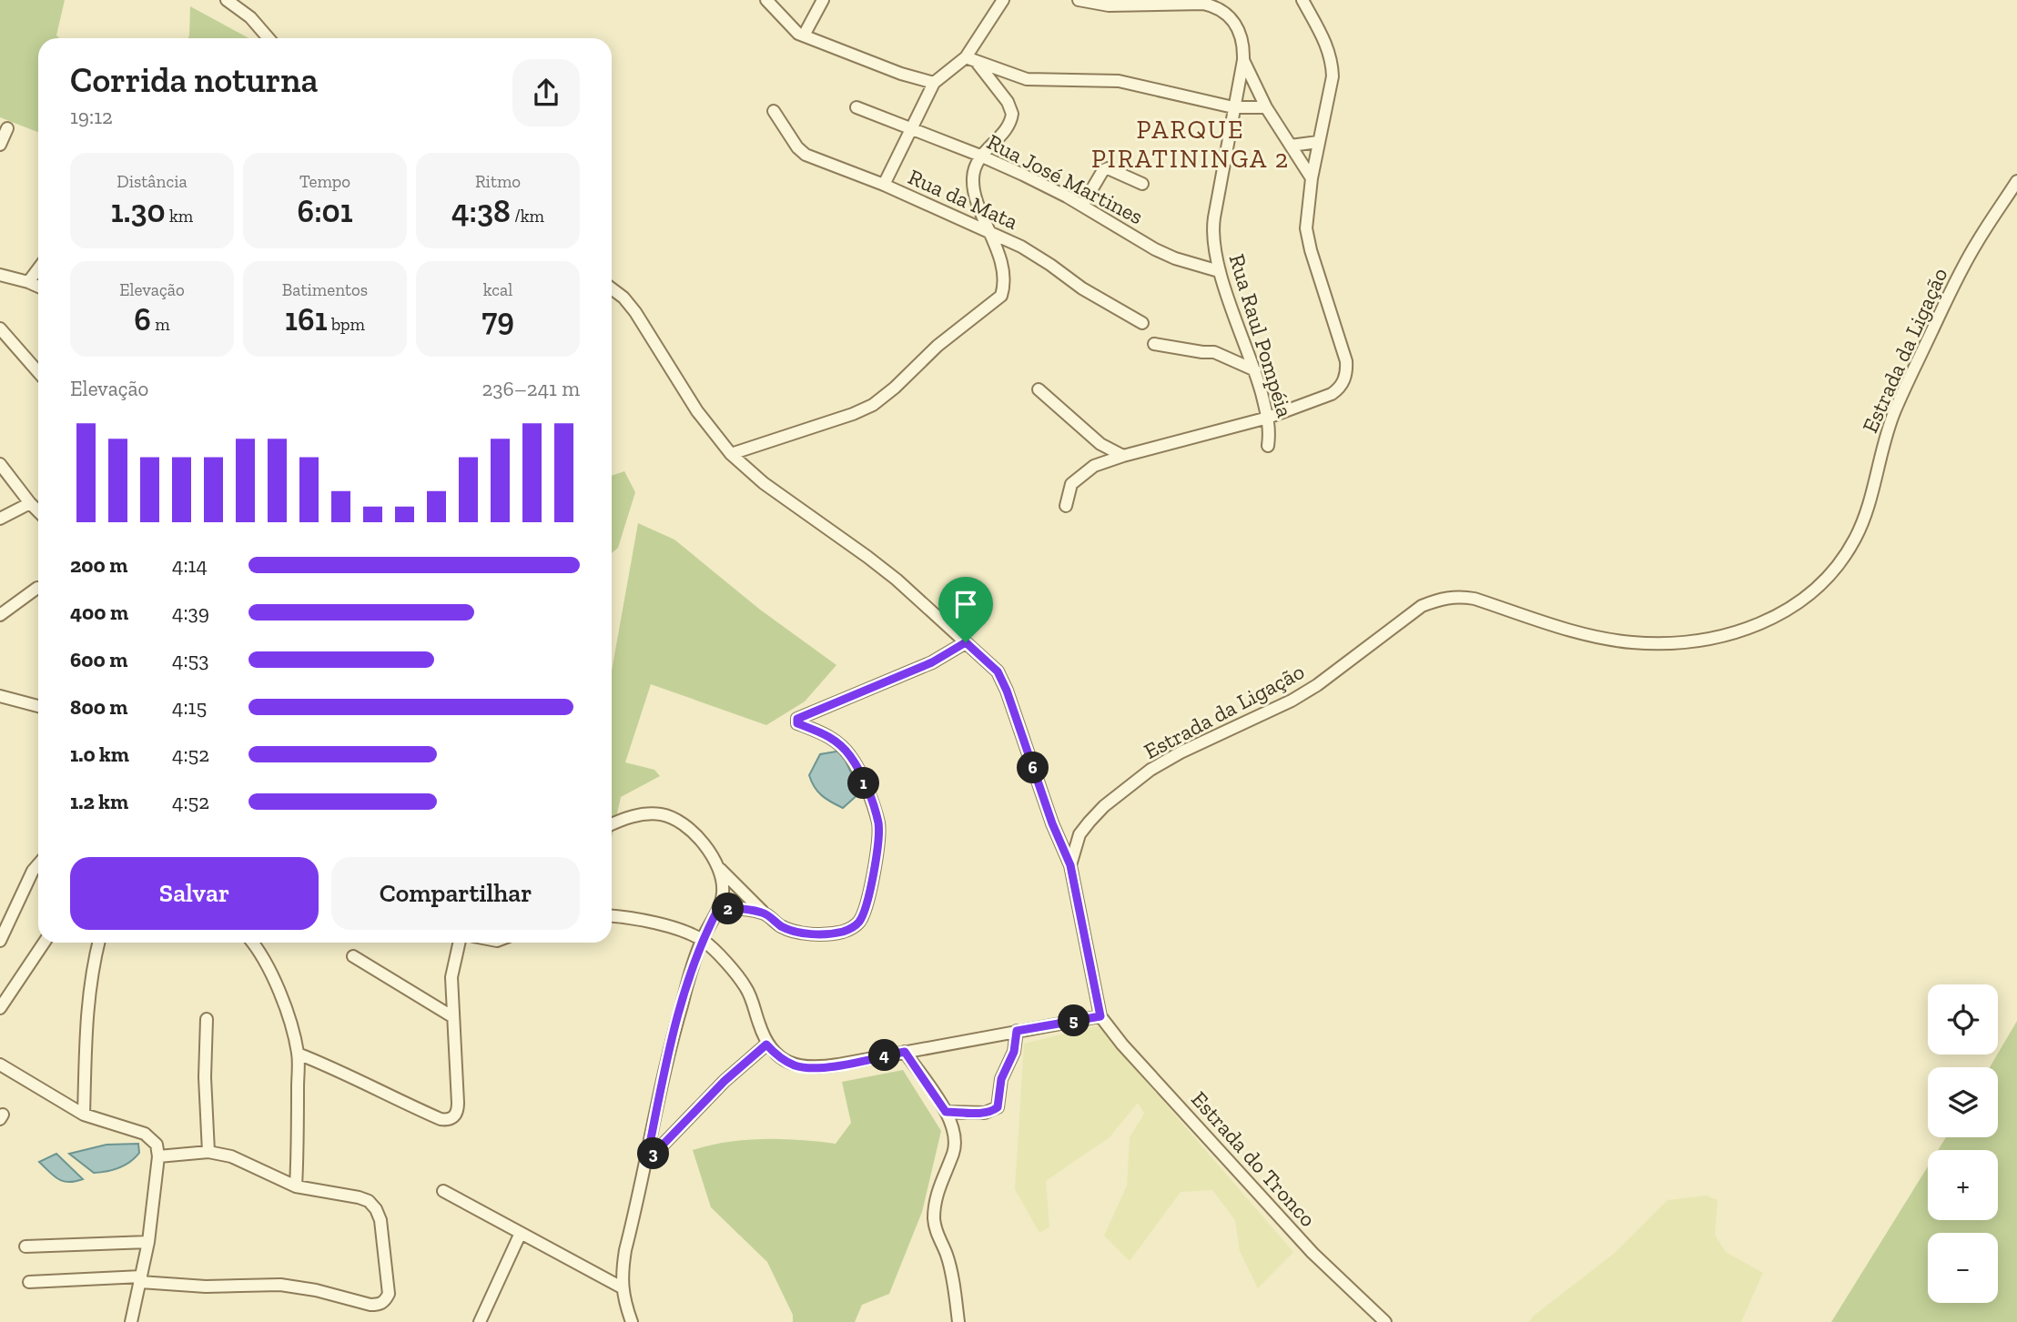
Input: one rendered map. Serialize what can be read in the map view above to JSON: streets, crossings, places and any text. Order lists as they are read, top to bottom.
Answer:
{
  "streets": {
    "street": [
      "Rua José Martines",
      "Rua da Mata",
      "Rua Raul Pompéia",
      "Estrada da Ligação",
      "Estrada do Tronco"
    ]
  },
  "crossings": [
    ["Rua José Martines", "Rua Raul Pompéia"]
  ],
  "districts": ["PARQUE PIRATININGA 2"],
  "page": {
    "heading": ["Corrida noturna", "19:12"],
    "stats": [
      ["Distância", "1.30 km"],
      ["Tempo", "6:01"],
      ["Ritmo", "4:38 /km"],
      ["Elevação", "6 m"],
      ["Batimentos", "161 bpm"],
      ["kcal", "79"]
    ],
    "chart": ["Elevação", "236–241 m"],
    "list": [
      {
        "name": "200 m",
        "note": "4:14"
      },
      {
        "name": "400 m",
        "note": "4:39"
      },
      {
        "name": "600 m",
        "note": "4:53"
      },
      {
        "name": "800 m",
        "note": "4:15"
      },
      {
        "name": "1.0 km",
        "note": "4:52"
      },
      {
        "name": "1.2 km",
        "note": "4:52"
      }
    ],
    "pins": [
      "6",
      "1",
      "2",
      "5",
      "4",
      "3"
    ],
    "buttons": ["Salvar", "Compartilhar"],
    "map_buttons": ["+", "−"]
  }
}
